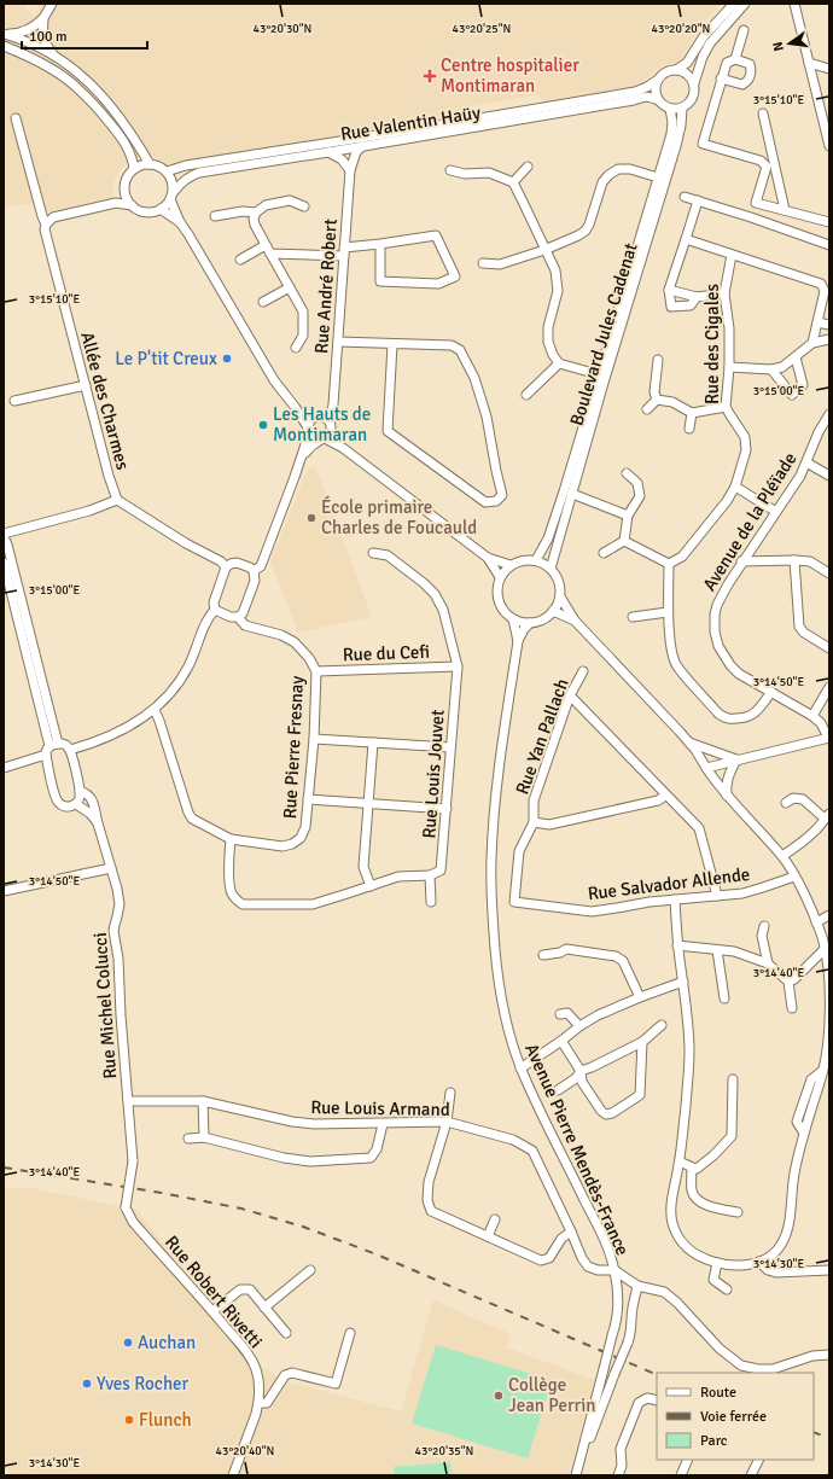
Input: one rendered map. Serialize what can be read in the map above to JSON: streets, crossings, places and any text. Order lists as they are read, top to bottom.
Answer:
{
  "streets": {
    "street": [
      "Rue Valentin Haüy",
      "Rue André Robert",
      "Boulevard Jules Cadenat",
      "Rue des Cigales",
      "Allée des Charmes",
      "Avenue de la Pléïade",
      "Rue du Cefi",
      "Rue Yan Pallach",
      "Rue Pierre Fresnay",
      "Rue Louis Jouvet",
      "Rue Salvador Allende",
      "Rue Michel Colucci",
      "Rue Louis Armand",
      "Avenue Pierre Mendès-France",
      "Rue Robert Rivetti"
    ]
  },
  "crossings": [
    ["Rue Valentin Haüy", "Rue André Robert"],
    ["Rue Valentin Haüy", "Boulevard Jules Cadenat"],
    ["Boulevard Jules Cadenat", "Avenue Pierre Mendès-France"],
    ["Rue du Cefi", "Rue Pierre Fresnay"],
    ["Rue du Cefi", "Rue Louis Jouvet"],
    ["Rue Yan Pallach", "Rue Salvador Allende"],
    ["Rue Michel Colucci", "Rue Louis Armand"],
    ["Rue Michel Colucci", "Rue Robert Rivetti"],
    ["Rue Louis Armand", "Avenue Pierre Mendès-France"]
  ],
  "places": {
    "health": ["Centre hospitalier Montimaran"],
    "other": [
      "Le P'tit Creux",
      "Les Hauts de Montimaran",
      "École primaire Charles de Foucauld",
      "Auchan",
      "Yves Rocher",
      "Collège Jean Perrin",
      "Flunch"
    ]
  },
  "legend": ["Route", "Voie ferrée", "Parc"],
  "scale_bar": "100 m",
  "north": "left",
  "coordinates": [
    "43°20'30\"N",
    "43°20'25\"N",
    "43°20'20\"N",
    "3°15'10\"E",
    "3°15'00\"E",
    "3°14'50\"E",
    "3°14'40\"E",
    "3°14'30\"E",
    "43°20'40\"N",
    "43°20'35\"N"
  ]
}
